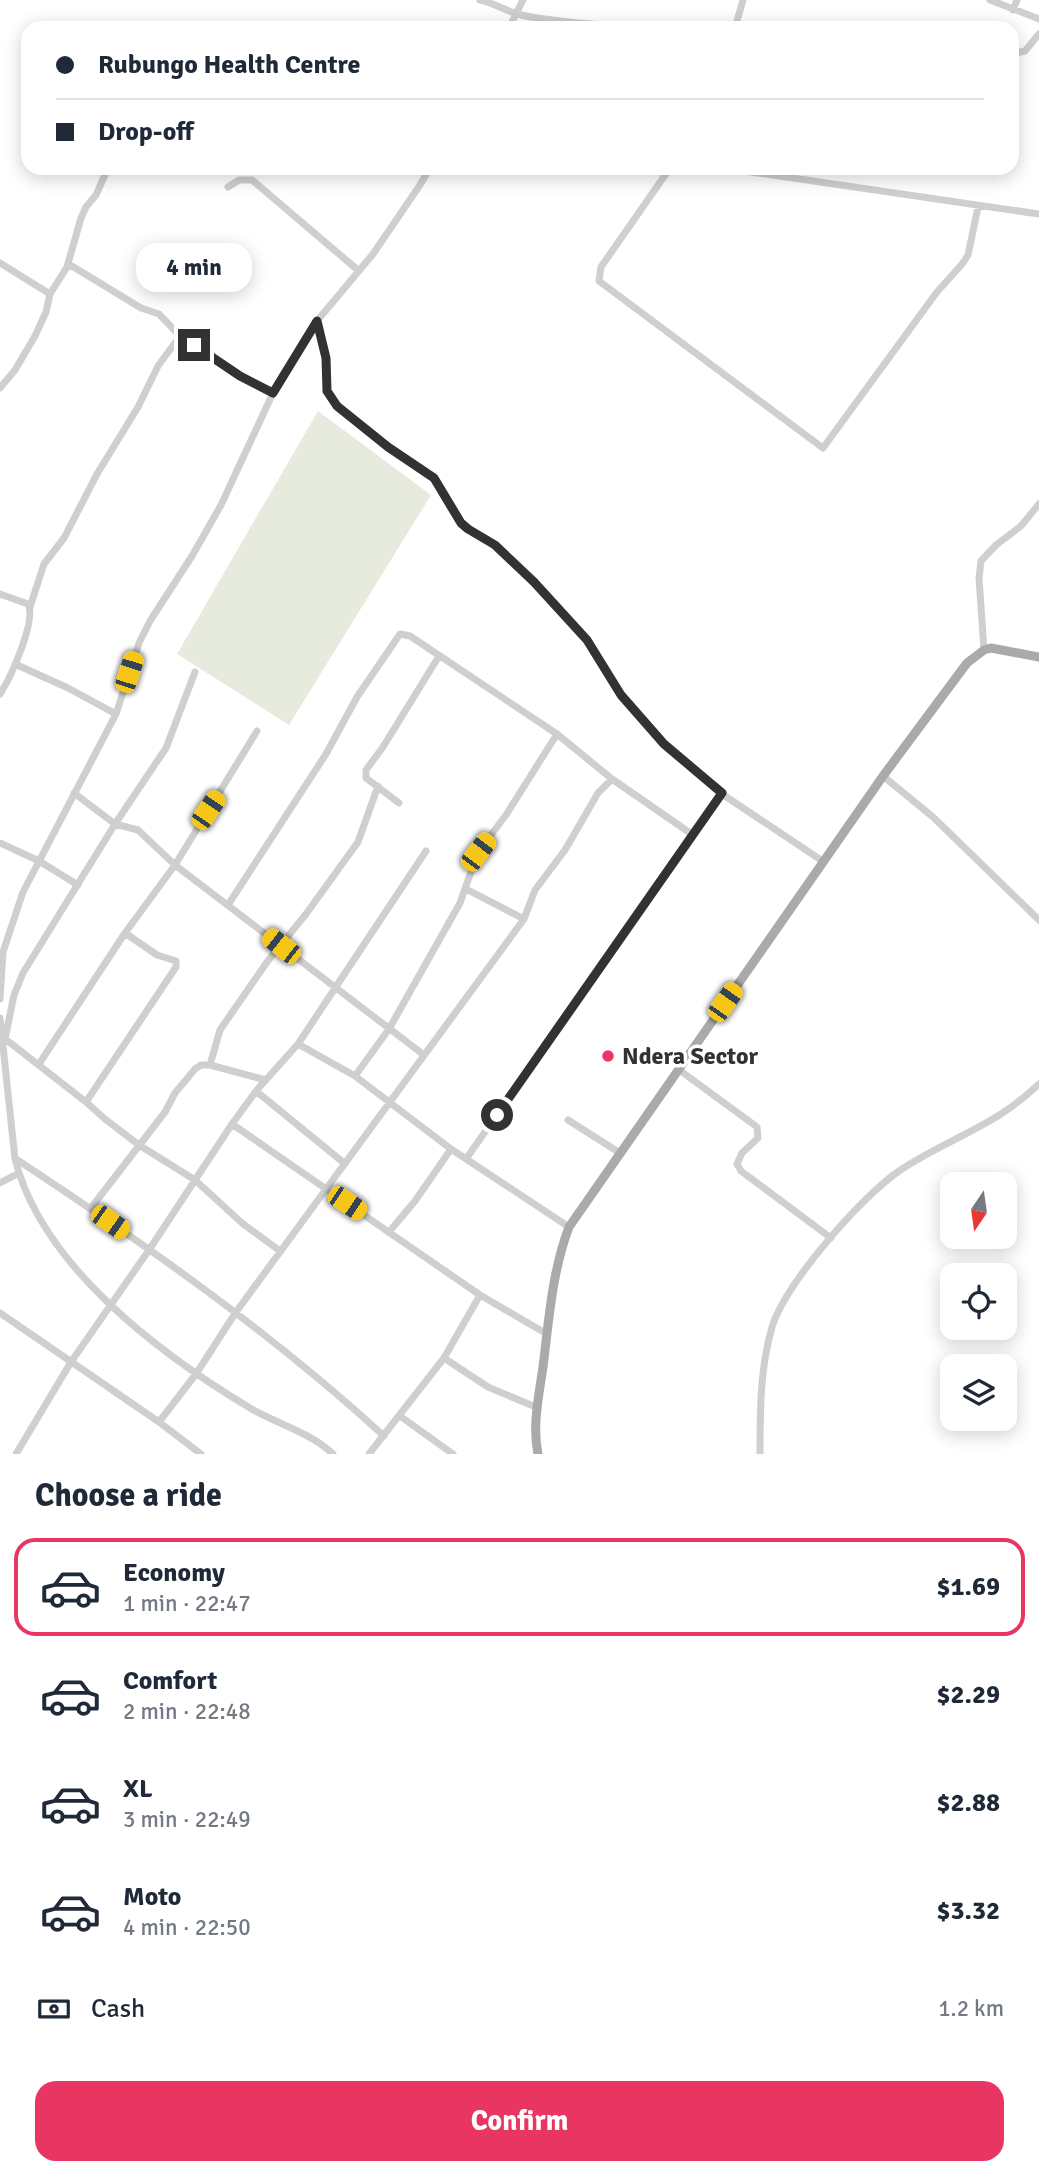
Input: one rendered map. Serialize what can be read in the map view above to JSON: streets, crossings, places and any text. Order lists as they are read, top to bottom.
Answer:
{
  "places": ["Ndera Sector"],
  "north": "bottom",
  "page": {
    "banner": ["Rubungo Health Centre", "Drop-off"],
    "bubble": "4 min",
    "heading": "Choose a ride",
    "list": [
      {
        "name": "Economy",
        "note": "1 min · 22:47",
        "value": "$1.69"
      },
      {
        "name": "Comfort",
        "note": "2 min · 22:48",
        "value": "$2.29"
      },
      {
        "name": "XL",
        "note": "3 min · 22:49",
        "value": "$2.88"
      },
      {
        "name": "Moto",
        "note": "4 min · 22:50",
        "value": "$3.32"
      }
    ],
    "pay": ["Cash", "1.2 km"],
    "buttons": "Confirm"
  }
}
